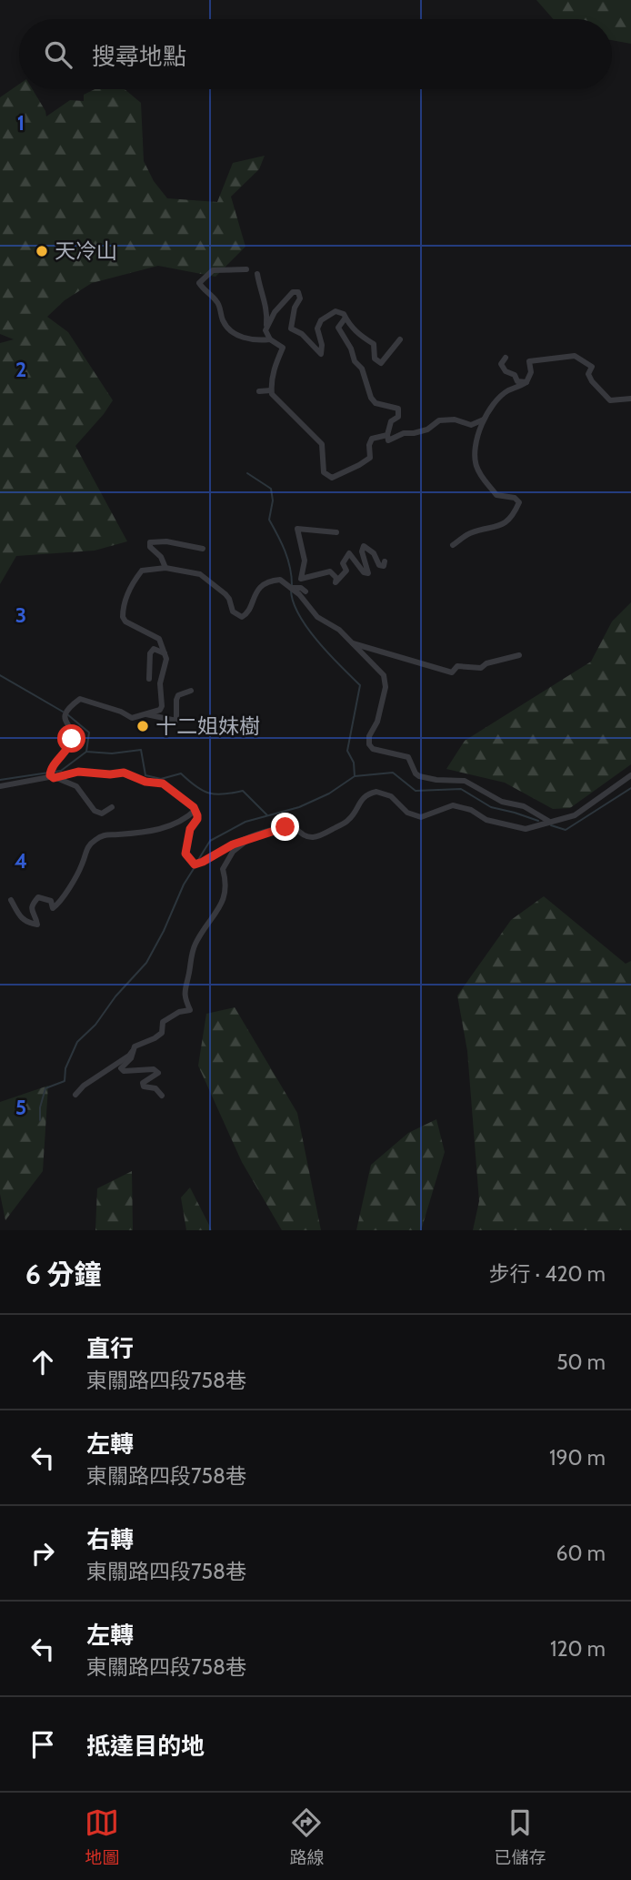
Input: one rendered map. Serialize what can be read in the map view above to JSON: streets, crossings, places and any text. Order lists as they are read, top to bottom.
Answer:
{
  "places": ["天冷山", "十二姐妹樹"],
  "page": {
    "search": "搜尋地點",
    "heading": ["6 分鐘", "步行 · 420 m"],
    "list": [
      ["直行", "東關路四段758巷", "50 m"],
      ["左轉", "東關路四段758巷", "190 m"],
      ["右轉", "東關路四段758巷", "60 m"],
      ["左轉", "東關路四段758巷", "120 m"],
      "抵達目的地"
    ],
    "nav": ["地圖", "路線", "已儲存"]
  },
  "grid": {
    "rows": [
      "1",
      "2",
      "3",
      "4",
      "5"
    ]
  }
}
